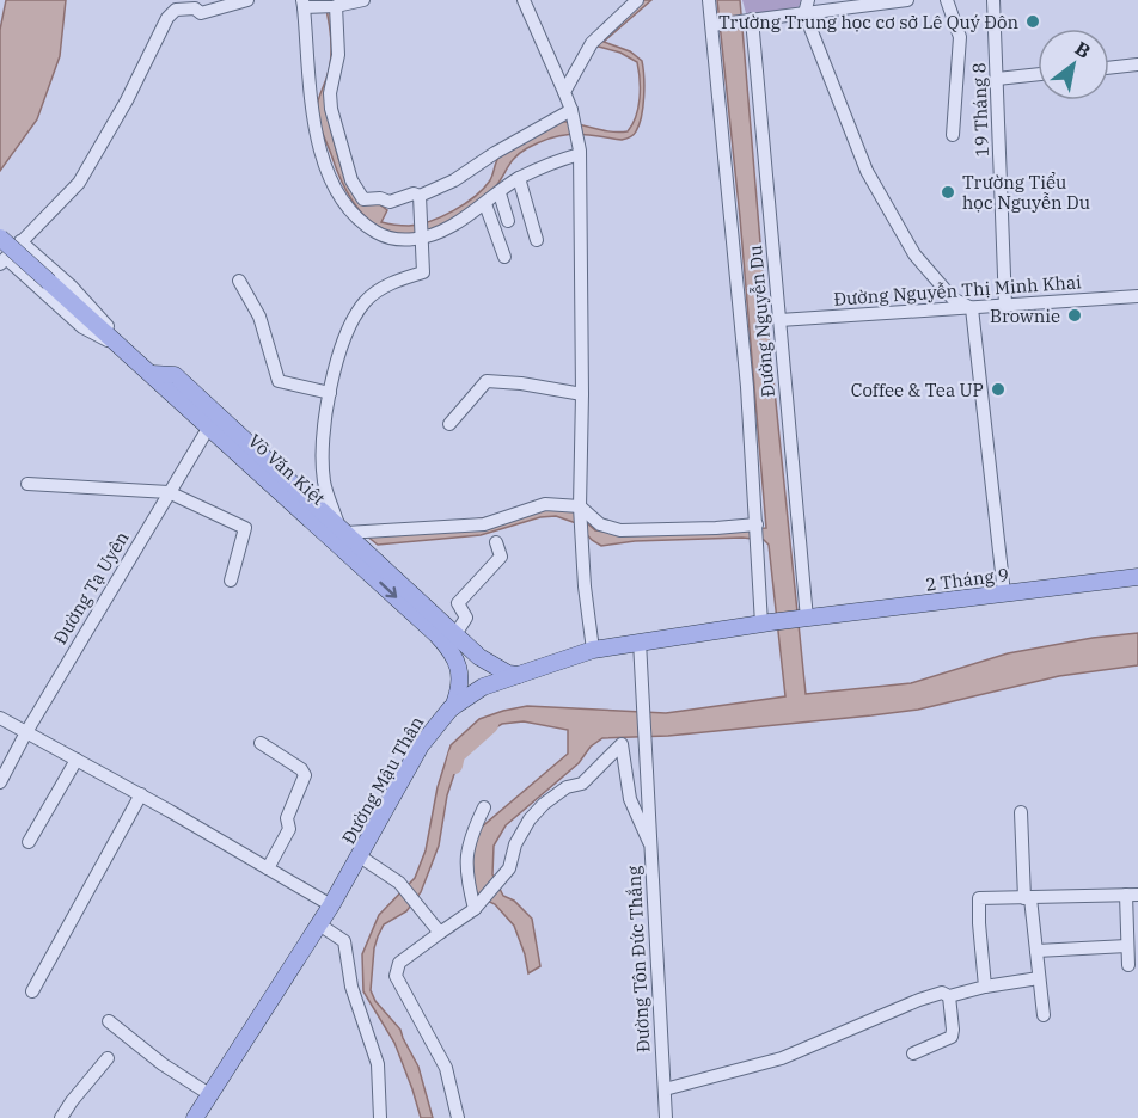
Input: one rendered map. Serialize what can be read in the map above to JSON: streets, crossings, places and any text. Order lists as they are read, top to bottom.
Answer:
{
  "streets": {
    "main road": ["Võ Văn Kiệt", "2 Tháng 9", "Đường Mậu Thân"],
    "street": [
      "19 Tháng 8",
      "Đường Nguyễn Thị Minh Khai",
      "Đường Nguyễn Du",
      "Đường Tạ Uyên",
      "Đường Tôn Đức Thắng"
    ]
  },
  "crossings": [
    ["19 Tháng 8", "Đường Nguyễn Thị Minh Khai"],
    ["Đường Nguyễn Thị Minh Khai", "Đường Nguyễn Du"],
    ["Đường Nguyễn Du", "2 Tháng 9"],
    ["Võ Văn Kiệt", "Đường Tạ Uyên"],
    ["Võ Văn Kiệt", "Đường Mậu Thân"],
    ["2 Tháng 9", "Đường Mậu Thân"],
    ["Đường Mậu Thân", "Đường Tôn Đức Thắng"]
  ],
  "places": [
    "Trường Trung học cơ sở Lê Quý Đôn",
    "Trường Tiểu học Nguyễn Du",
    "Brownie",
    "Coffee & Tea UP"
  ],
  "north": "top right"
}
